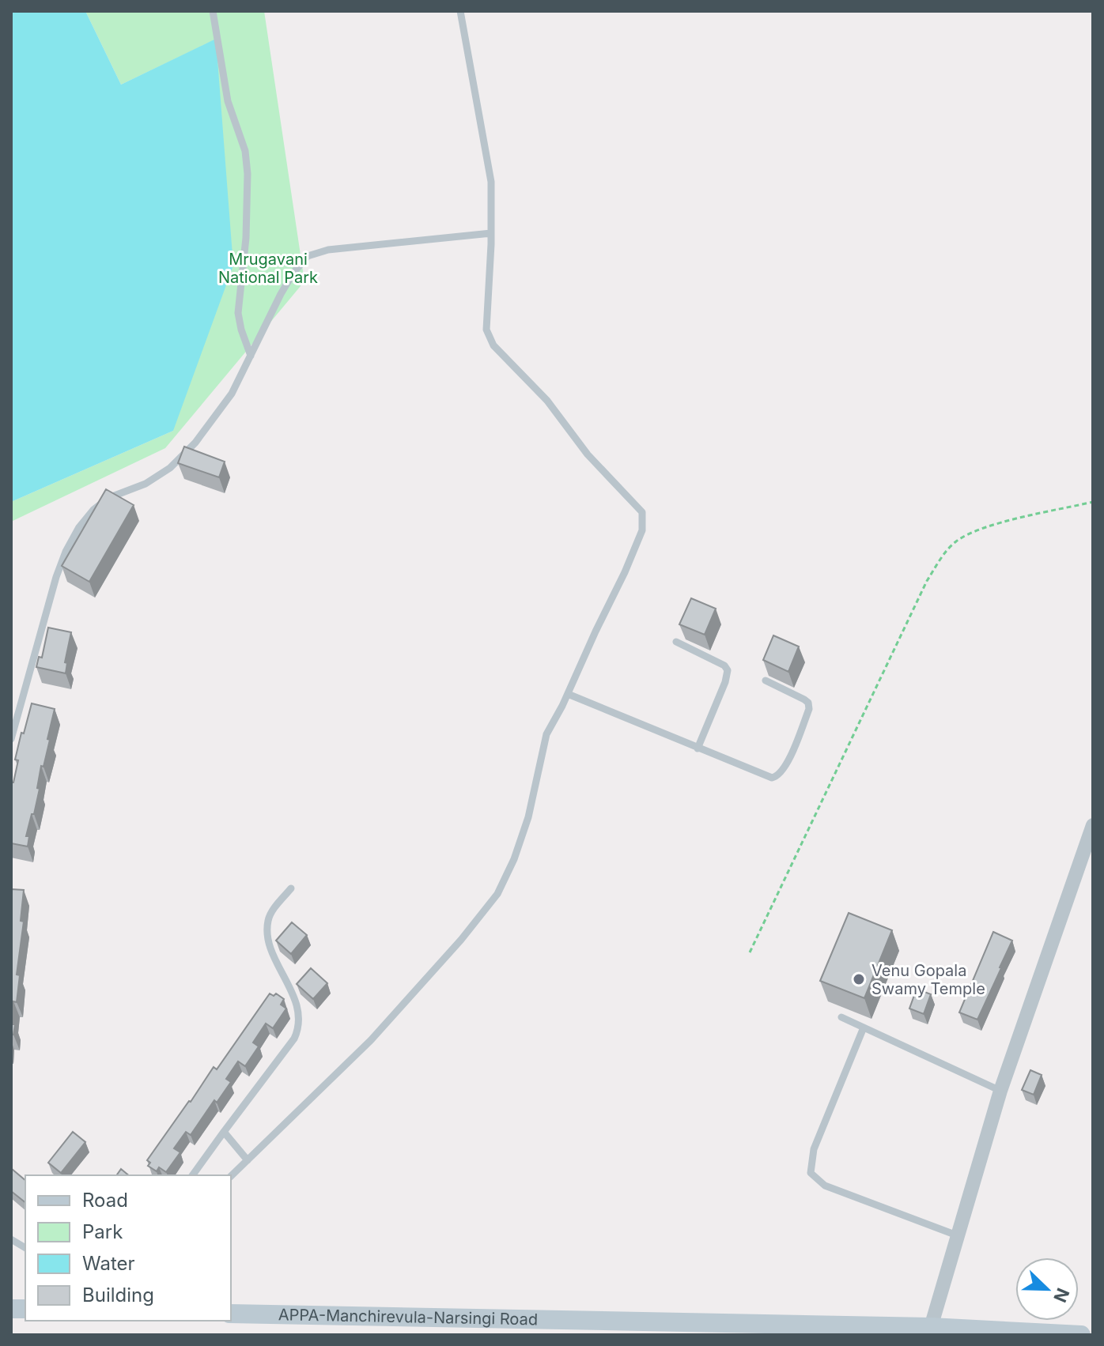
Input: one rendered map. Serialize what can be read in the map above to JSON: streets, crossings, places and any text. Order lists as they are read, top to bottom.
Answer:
{
  "streets": {
    "main road": ["APPA-Manchirevula-Narsingi Road"]
  },
  "parks": ["Mrugavani National Park"],
  "places": ["Venu Gopala Swamy Temple"],
  "legend": [
    "Road",
    "Park",
    "Water",
    "Building"
  ],
  "north": "bottom right"
}
